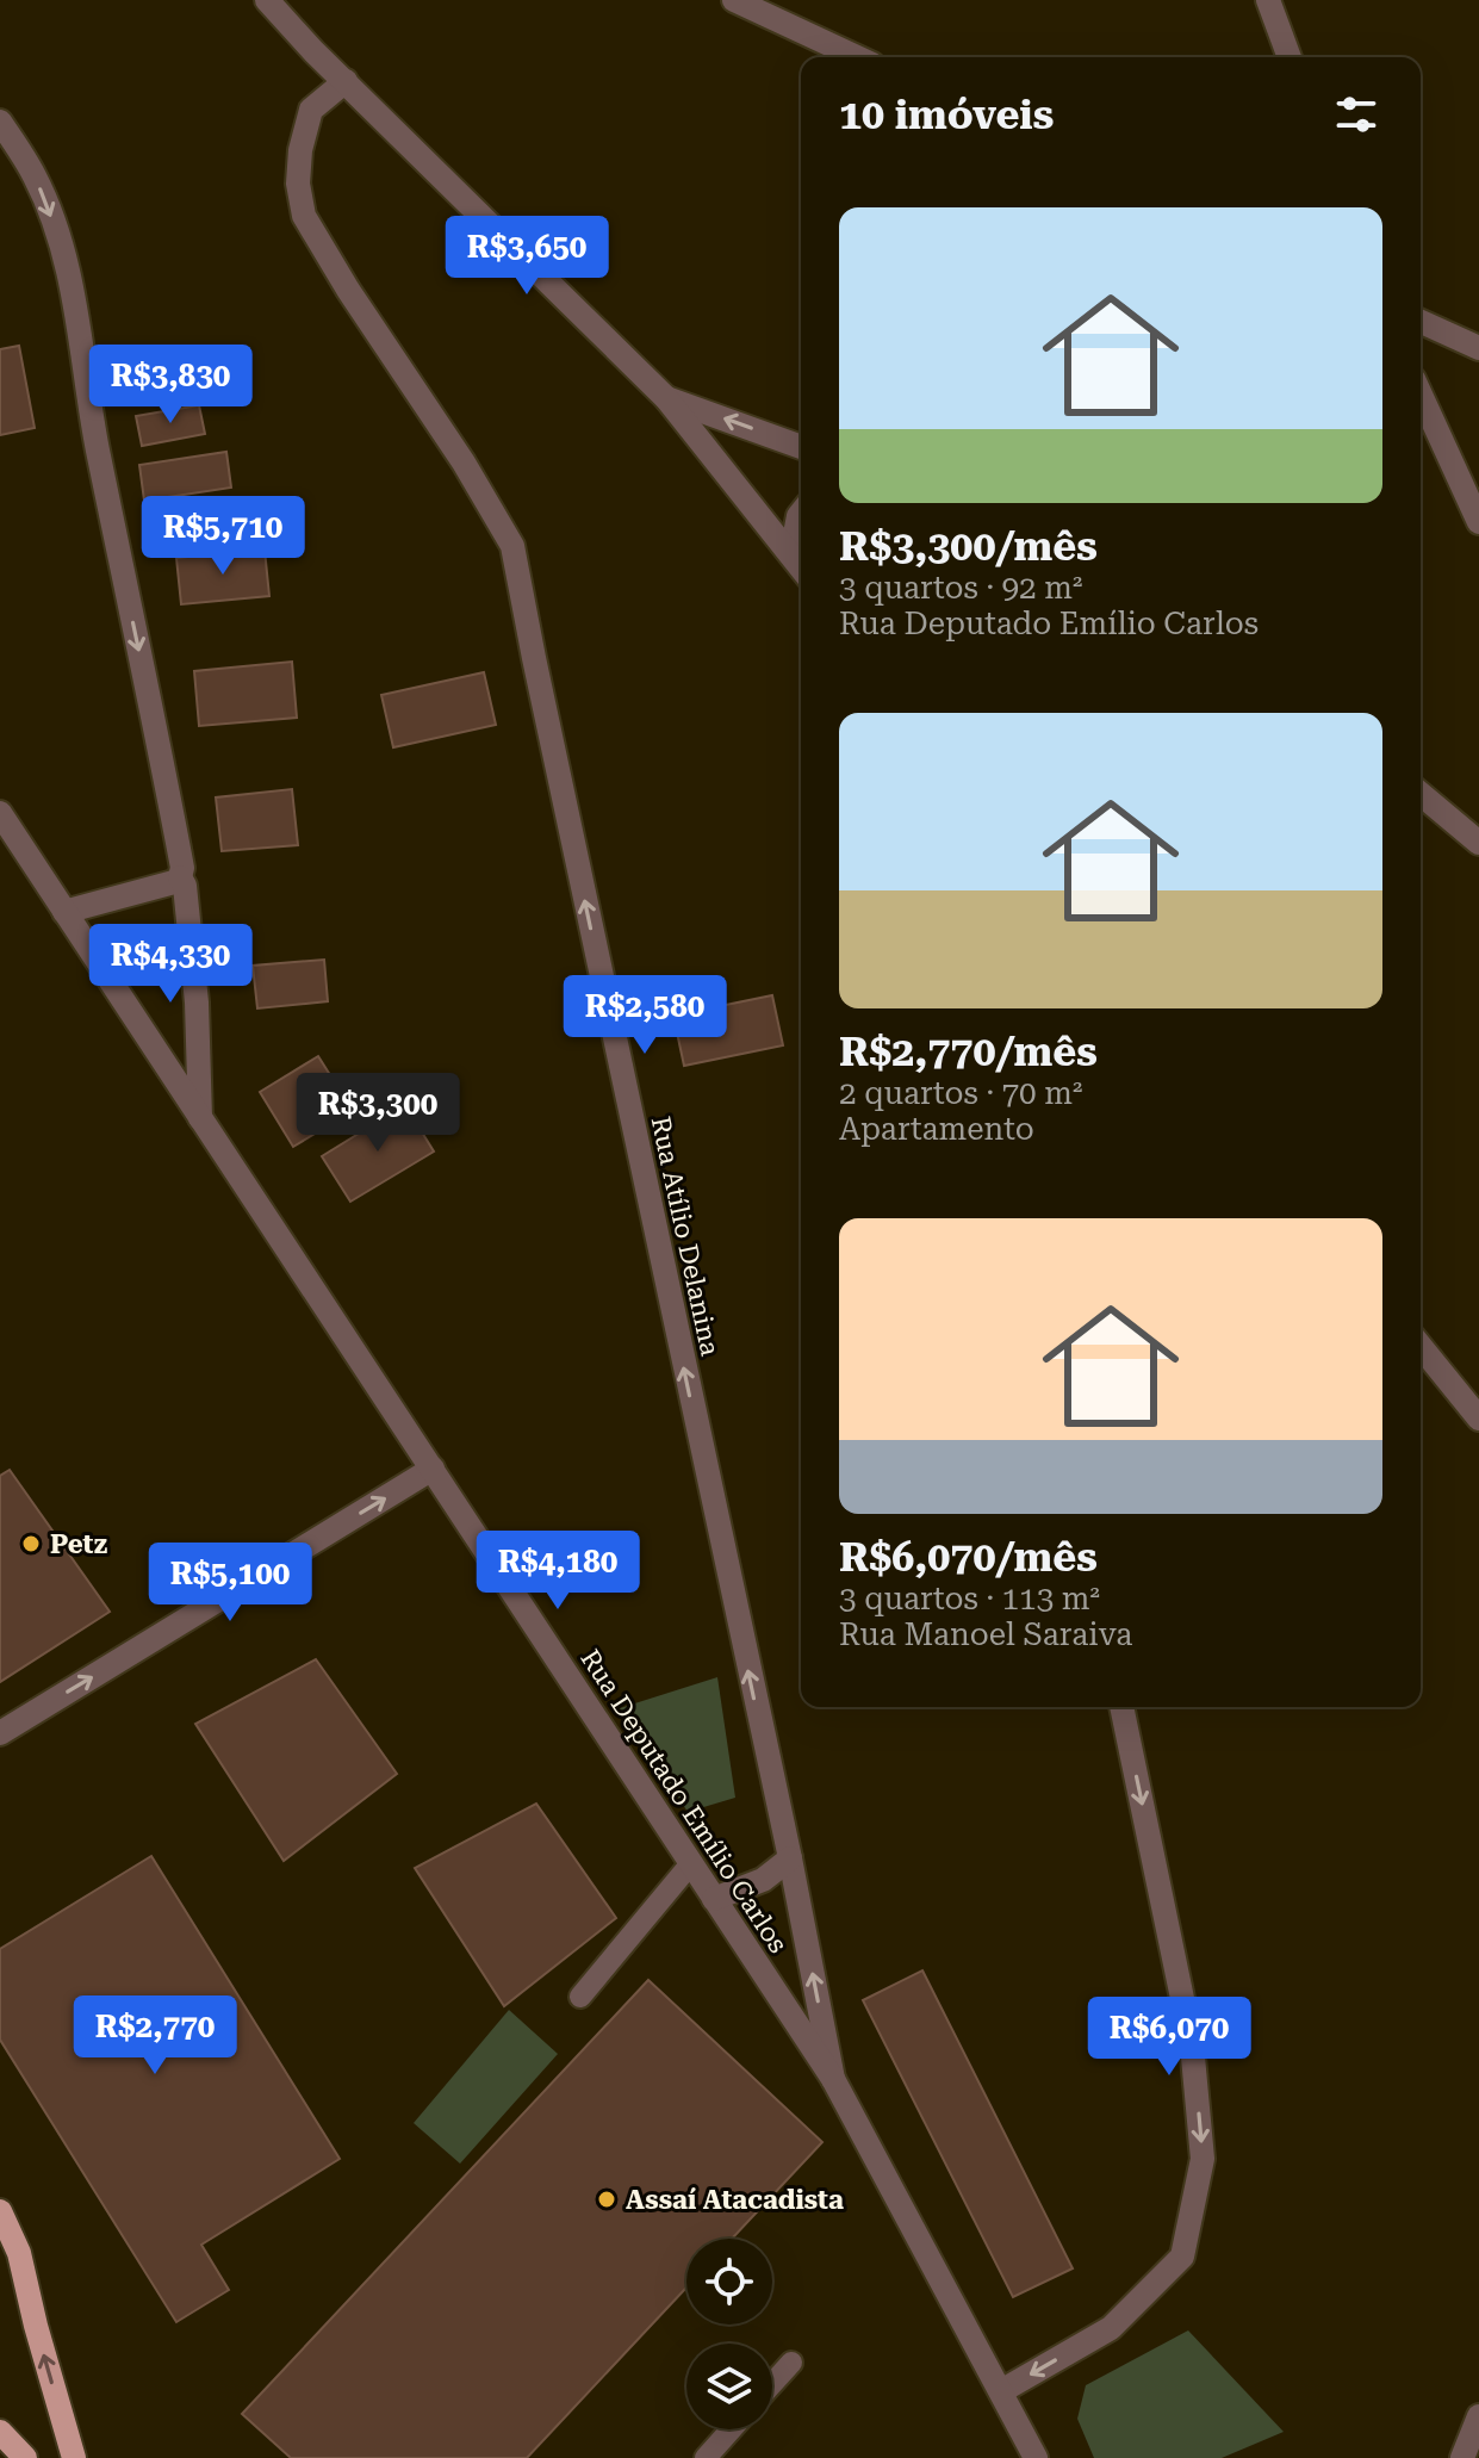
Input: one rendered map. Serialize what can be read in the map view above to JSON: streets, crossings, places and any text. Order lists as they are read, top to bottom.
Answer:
{
  "streets": {
    "street": ["Rua Atílio Delanina", "Rua Deputado Emílio Carlos"]
  },
  "crossings": [
    ["Rua Atílio Delanina", "Rua Deputado Emílio Carlos"]
  ],
  "one_way": ["Rua Atílio Delanina"],
  "places": ["Petz", "Assaí Atacadista"],
  "page": {
    "heading": "10 imóveis",
    "list": [
      {
        "name": "R$3,300/mês",
        "note": "3 quartos · 92 m² · Rua Deputado Emílio Carlos"
      },
      {
        "name": "R$2,770/mês",
        "note": "2 quartos · 70 m² · Apartamento"
      },
      {
        "name": "R$6,070/mês",
        "note": "3 quartos · 113 m² · Rua Manoel Saraiva"
      }
    ],
    "price": [
      "R$3,650",
      "R$3,830",
      "R$5,710",
      "R$4,330",
      "R$2,580",
      "R$3,300",
      "R$4,180",
      "R$5,100",
      "R$2,770",
      "R$6,070"
    ]
  }
}
